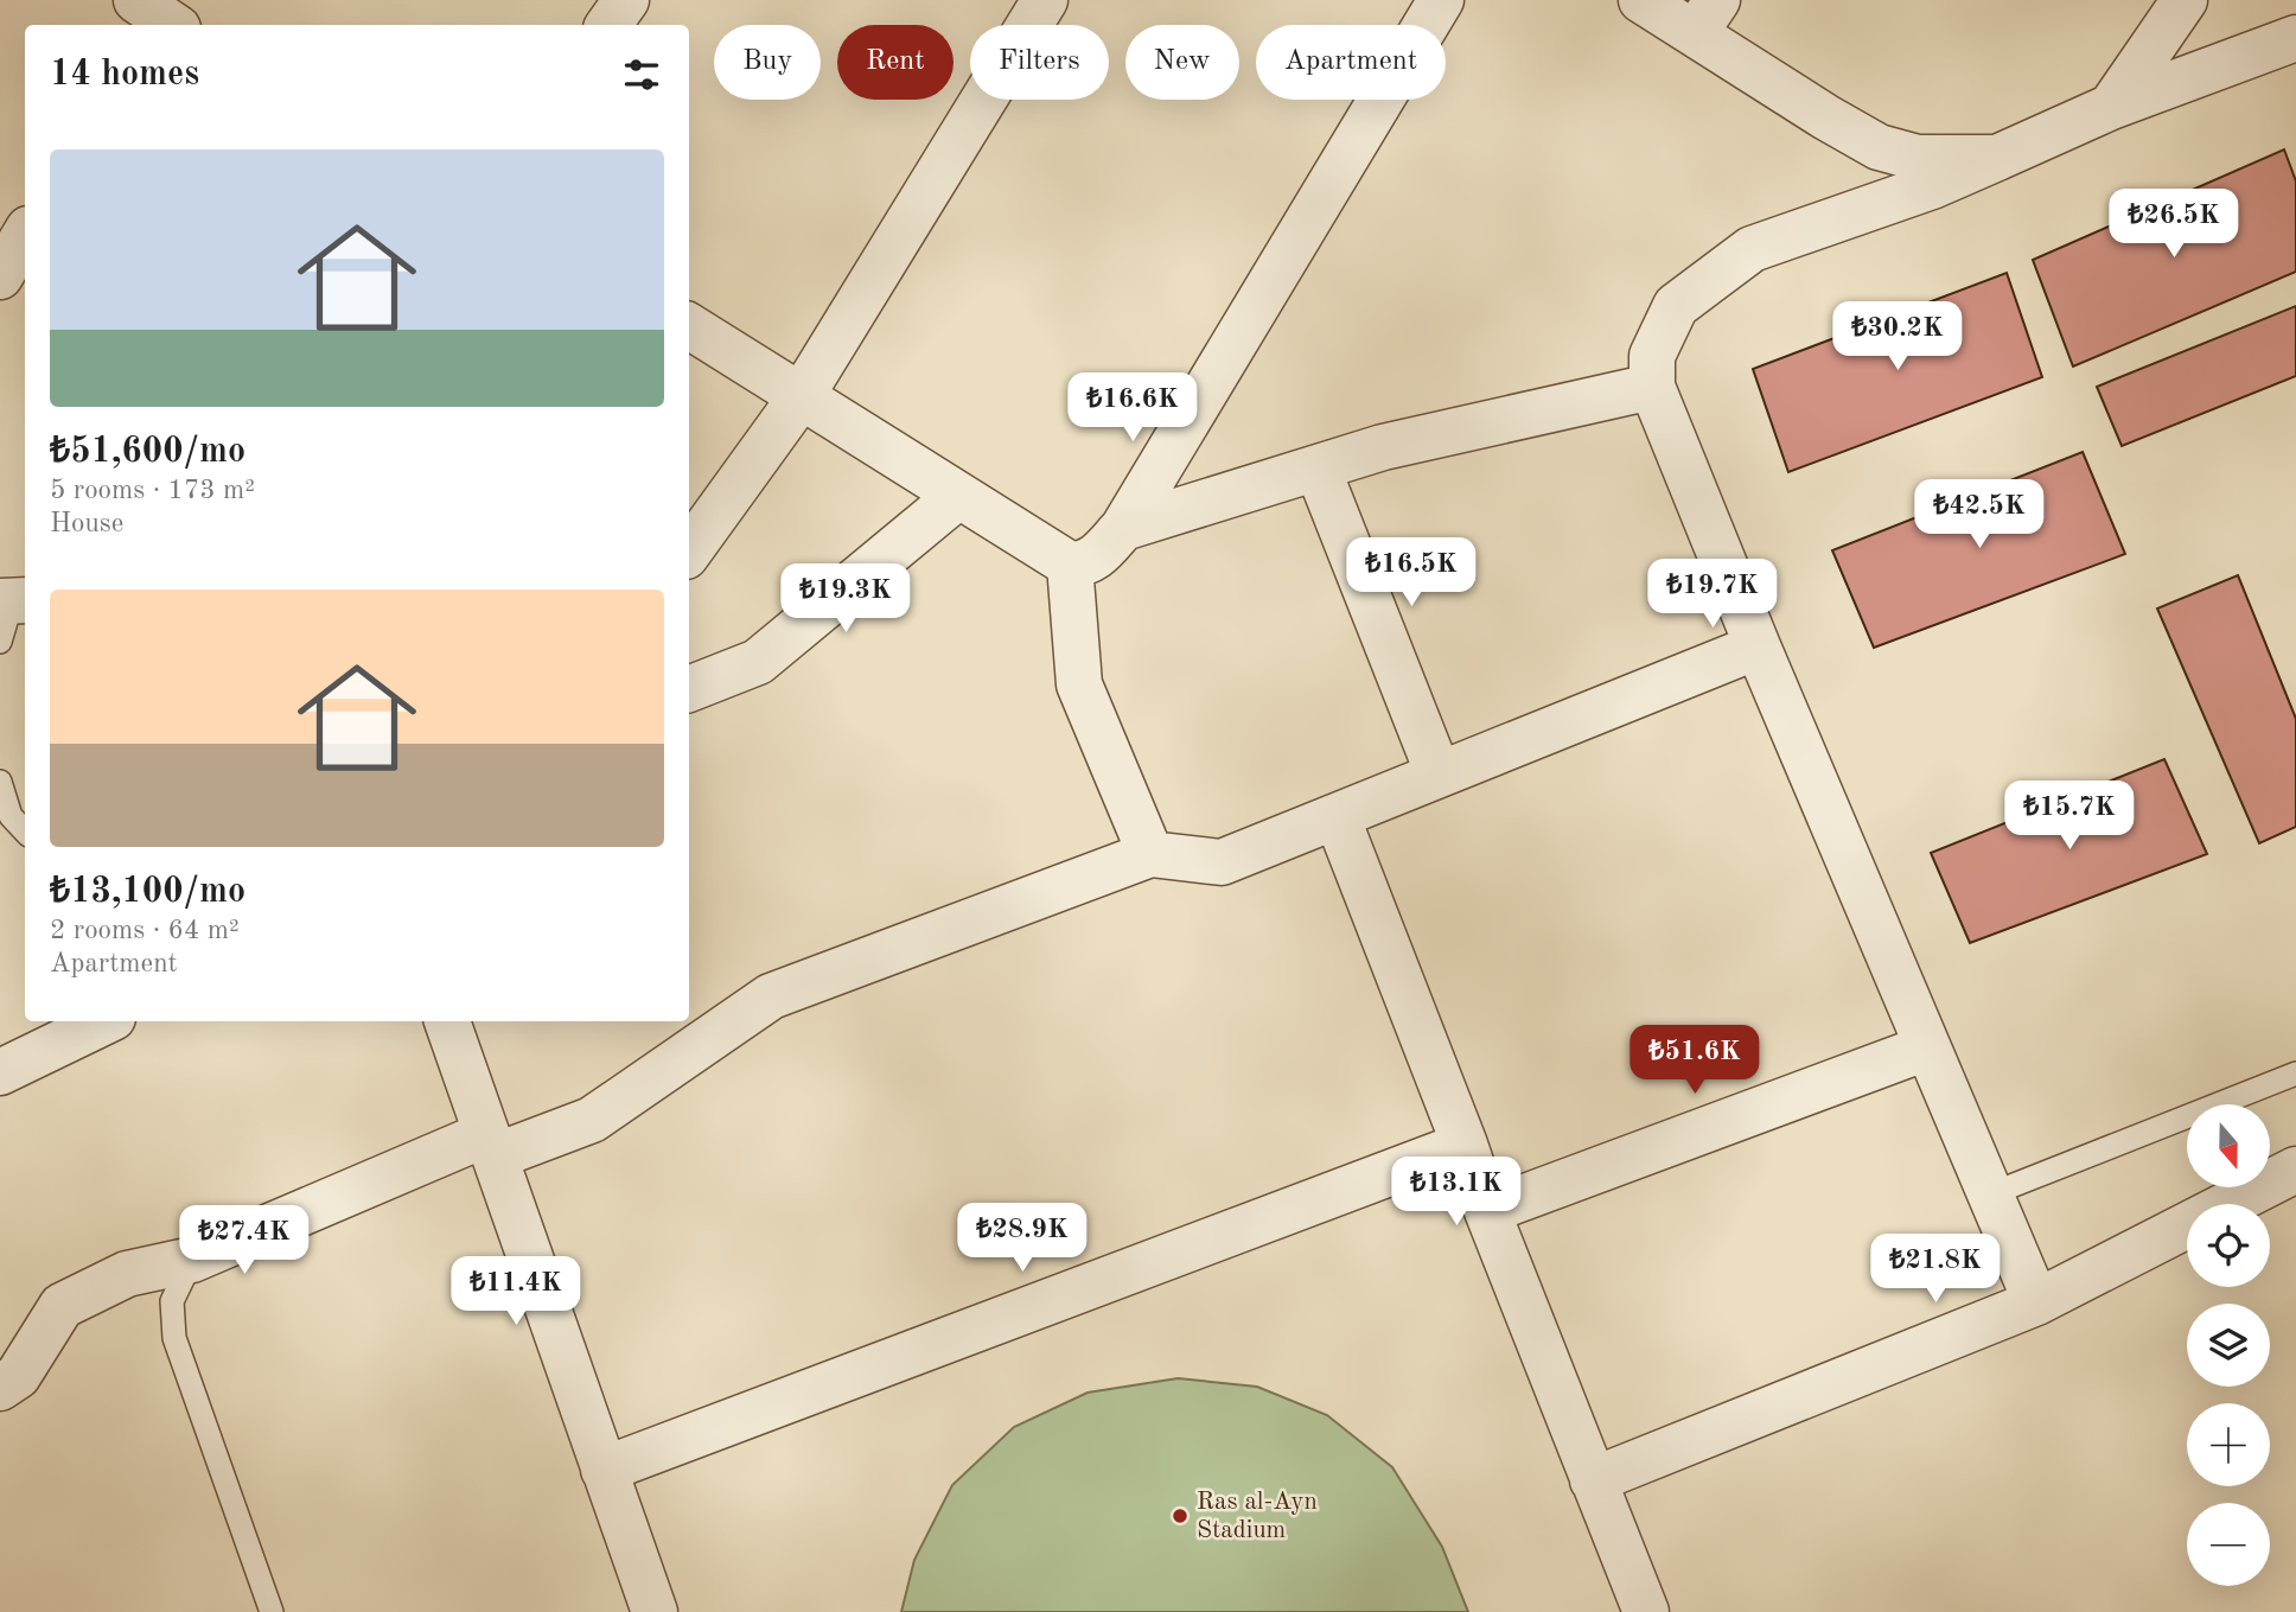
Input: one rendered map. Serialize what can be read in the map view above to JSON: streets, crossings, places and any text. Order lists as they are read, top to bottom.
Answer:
{
  "places": ["Ras al-Ayn Stadium"],
  "north": "bottom",
  "page": {
    "chip": [
      "Buy",
      "Rent",
      "Filters",
      "New",
      "Apartment"
    ],
    "heading": "14 homes",
    "list": [
      {
        "name": "₺51,600/mo",
        "note": "5 rooms · 173 m² · House"
      },
      {
        "name": "₺13,100/mo",
        "note": "2 rooms · 64 m² · Apartment"
      }
    ],
    "price": [
      "₺26.5K",
      "₺30.2K",
      "₺16.6K",
      "₺42.5K",
      "₺16.5K",
      "₺19.7K",
      "₺19.3K",
      "₺15.7K",
      "₺51.6K",
      "₺13.1K",
      "₺28.9K",
      "₺27.4K",
      "₺21.8K",
      "₺11.4K"
    ],
    "map_buttons": ["+", "−"]
  }
}
